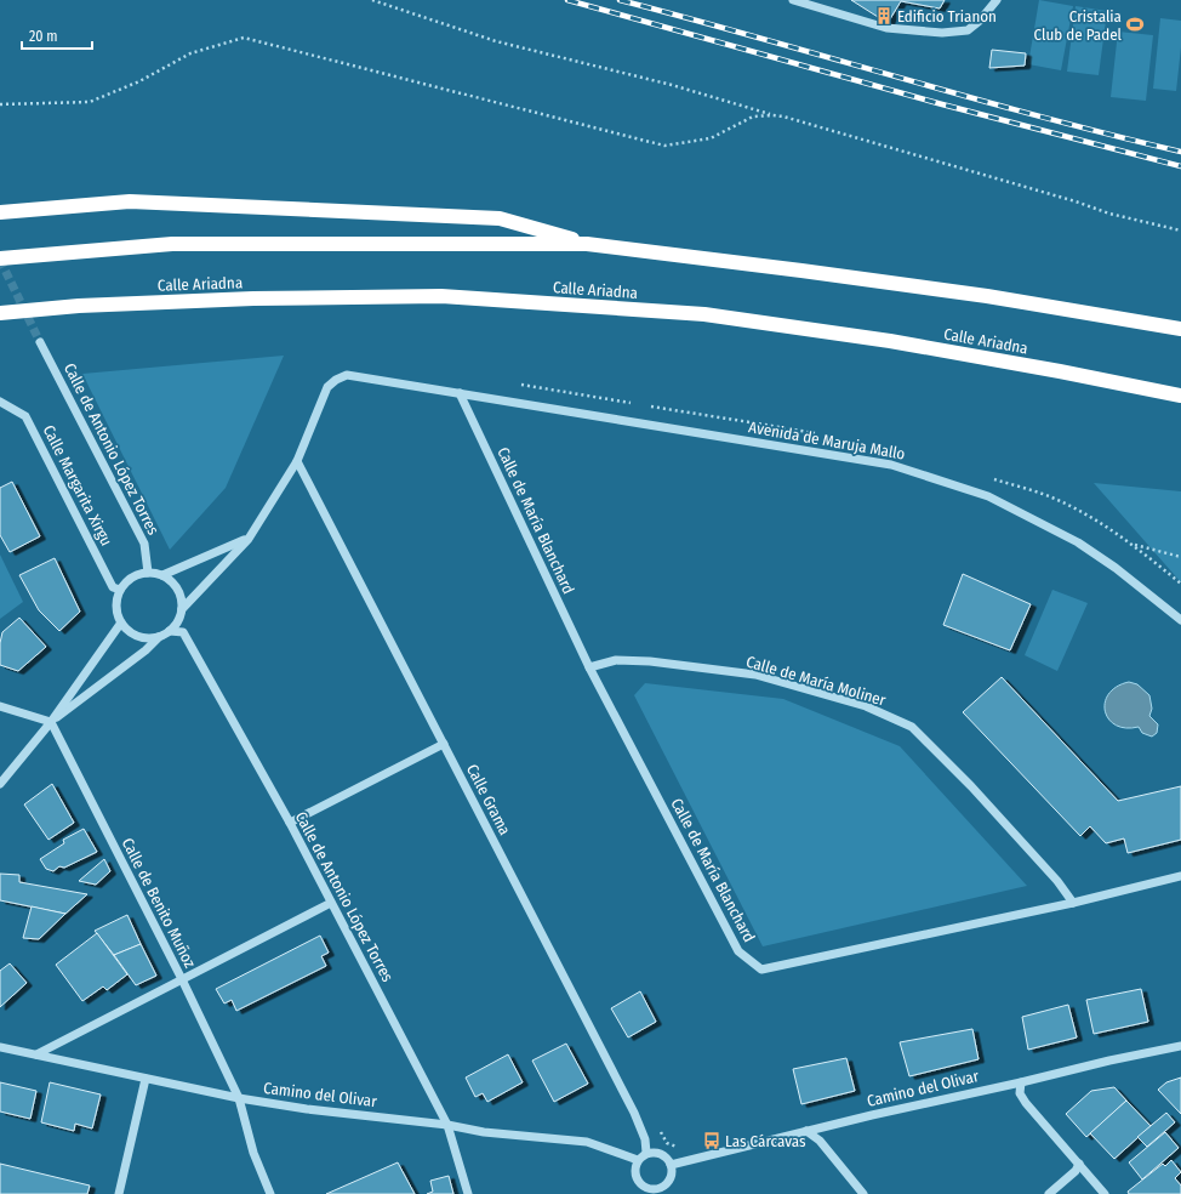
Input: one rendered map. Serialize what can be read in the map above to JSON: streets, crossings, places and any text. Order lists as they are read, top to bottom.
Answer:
{
  "streets": {
    "highway": ["Calle Ariadna"],
    "street": [
      "Avenida de Maruja Mallo",
      "Calle de Antonio López Torres",
      "Calle Margarita Xirgu",
      "Calle de María Blanchard",
      "Calle de María Moliner",
      "Calle Grama",
      "Calle de Benito Muñoz",
      "Camino del Olivar"
    ]
  },
  "crossings": [
    ["Avenida de Maruja Mallo", "Calle de Antonio López Torres"],
    ["Avenida de Maruja Mallo", "Calle Margarita Xirgu"],
    ["Avenida de Maruja Mallo", "Calle de María Blanchard"],
    ["Avenida de Maruja Mallo", "Calle Grama"],
    ["Calle de Antonio López Torres", "Calle Margarita Xirgu"],
    ["Calle de Antonio López Torres", "Camino del Olivar"],
    ["Calle de María Blanchard", "Calle de María Moliner"],
    ["Calle Grama", "Camino del Olivar"],
    ["Calle de Benito Muñoz", "Camino del Olivar"]
  ],
  "places": {
    "building": ["Edificio Trianon"],
    "sports": ["Cristalia Club de Padel"],
    "bus stop": ["Las Cárcavas"]
  },
  "scale_bar": "20 m"
}
